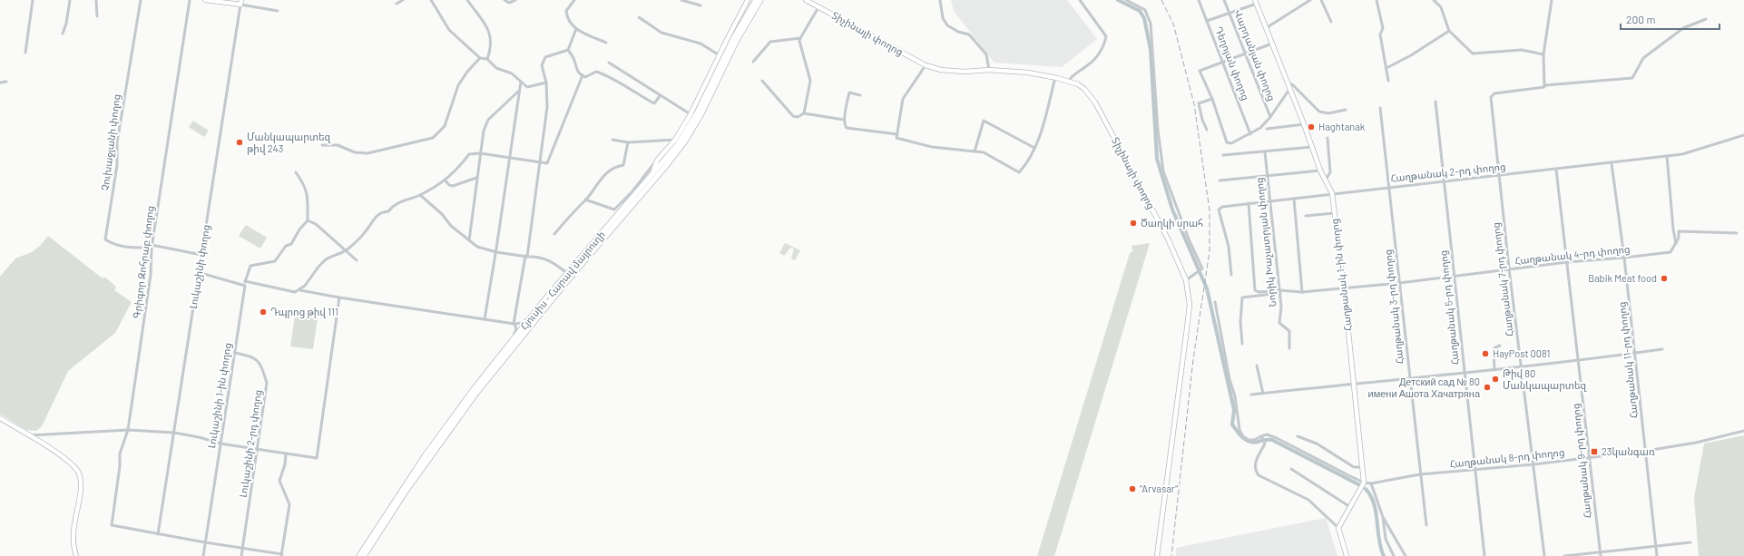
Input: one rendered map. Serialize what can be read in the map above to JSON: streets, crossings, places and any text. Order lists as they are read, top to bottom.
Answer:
{
  "streets": {
    "highway": ["Հյուսիս - Հարավ մայրուղի"],
    "street": [
      "Տիչինայի փողոց",
      "Վարդանյան փողոց",
      "Դեղոյան փողոց",
      "Չուխաջյանի փողոց",
      "Հաղթանակ 2-րդ փողոց",
      "Նորիկ Խաչատրյան փողոց",
      "Հաղթանակ 4-րդ փողոց",
      "Գրիգոր Զոհրաբ փողոց",
      "Լուկաշինի փողոց",
      "Հաղթանակ 1-ին փողոց",
      "Հաղթանակ 7-րդ փողոց",
      "Հաղթանակ 3-րդ փողոց",
      "Հաղթանակ 5-րդ փողոց",
      "Հաղթանակ 11-րդ փողոց",
      "Լուկաշինի 1-ին փողոց",
      "Լուկաշինի 2-րդ փողոց",
      "Հաղթանակ 8-րդ փողոց",
      "Հաղթանակ 9-րդ փողոց"
    ]
  },
  "crossings": [
    ["Չուխաջյանի փողոց", "Գրիգոր Զոհրաբ փողոց"],
    ["Չուխաջյանի փողոց", "Լուկաշինի փողոց"],
    ["Հաղթանակ 2-րդ փողոց", "Նորիկ Խաչատրյան փողոց"],
    ["Հաղթանակ 2-րդ փողոց", "Հաղթանակ 1-ին փողոց"],
    ["Հաղթանակ 2-րդ փողոց", "Հաղթանակ 7-րդ փողոց"],
    ["Հաղթանակ 2-րդ փողոց", "Հաղթանակ 3-րդ փողոց"],
    ["Հաղթանակ 2-րդ փողոց", "Հաղթանակ 5-րդ փողոց"],
    ["Հաղթանակ 2-րդ փողոց", "Հաղթանակ 11-րդ փողոց"],
    ["Հաղթանակ 2-րդ փողոց", "Հաղթանակ 9-րդ փողոց"],
    ["Նորիկ Խաչատրյան փողոց", "Հաղթանակ 4-րդ փողոց"],
    ["Հաղթանակ 4-րդ փողոց", "Հաղթանակ 1-ին փողոց"],
    ["Հաղթանակ 4-րդ փողոց", "Հաղթանակ 7-րդ փողոց"],
    ["Հաղթանակ 4-րդ փողոց", "Հաղթանակ 3-րդ փողոց"],
    ["Հաղթանակ 4-րդ փողոց", "Հաղթանակ 5-րդ փողոց"],
    ["Հաղթանակ 4-րդ փողոց", "Հաղթանակ 11-րդ փողոց"],
    ["Հաղթանակ 4-րդ փողոց", "Հաղթանակ 9-րդ փողոց"],
    ["Գրիգոր Զոհրաբ փողոց", "Լուկաշինի փողոց"],
    ["Հաղթանակ 1-ին փողոց", "Հաղթանակ 8-րդ փողոց"],
    ["Հաղթանակ 7-րդ փողոց", "Հաղթանակ 8-րդ փողոց"],
    ["Հաղթանակ 3-րդ փողոց", "Հաղթանակ 8-րդ փողոց"],
    ["Հաղթանակ 5-րդ փողոց", "Հաղթանակ 8-րդ փողոց"],
    ["Հաղթանակ 11-րդ փողոց", "Հաղթանակ 8-րդ փողոց"],
    ["Լուկաշինի 1-ին փողոց", "Լուկաշինի 2-րդ փողոց"],
    ["Հաղթանակ 8-րդ փողոց", "Հաղթանակ 9-րդ փողոց"]
  ],
  "places": {
    "other": [
      "Haghtanak",
      "Մանկապարտեզ թիվ 243",
      "Ծաղկի սրահ",
      "Babik Meat food",
      "Դպրոց թիվ 111",
      "HayPost 0081",
      "Թիվ 80 Մանկապարտեզ",
      "Детский сад № 80 имени Ашота Хачатряна",
      "\"Arvasar\""
    ],
    "transit": ["23կանգառ"]
  },
  "scale_bar": "200 m"
}
